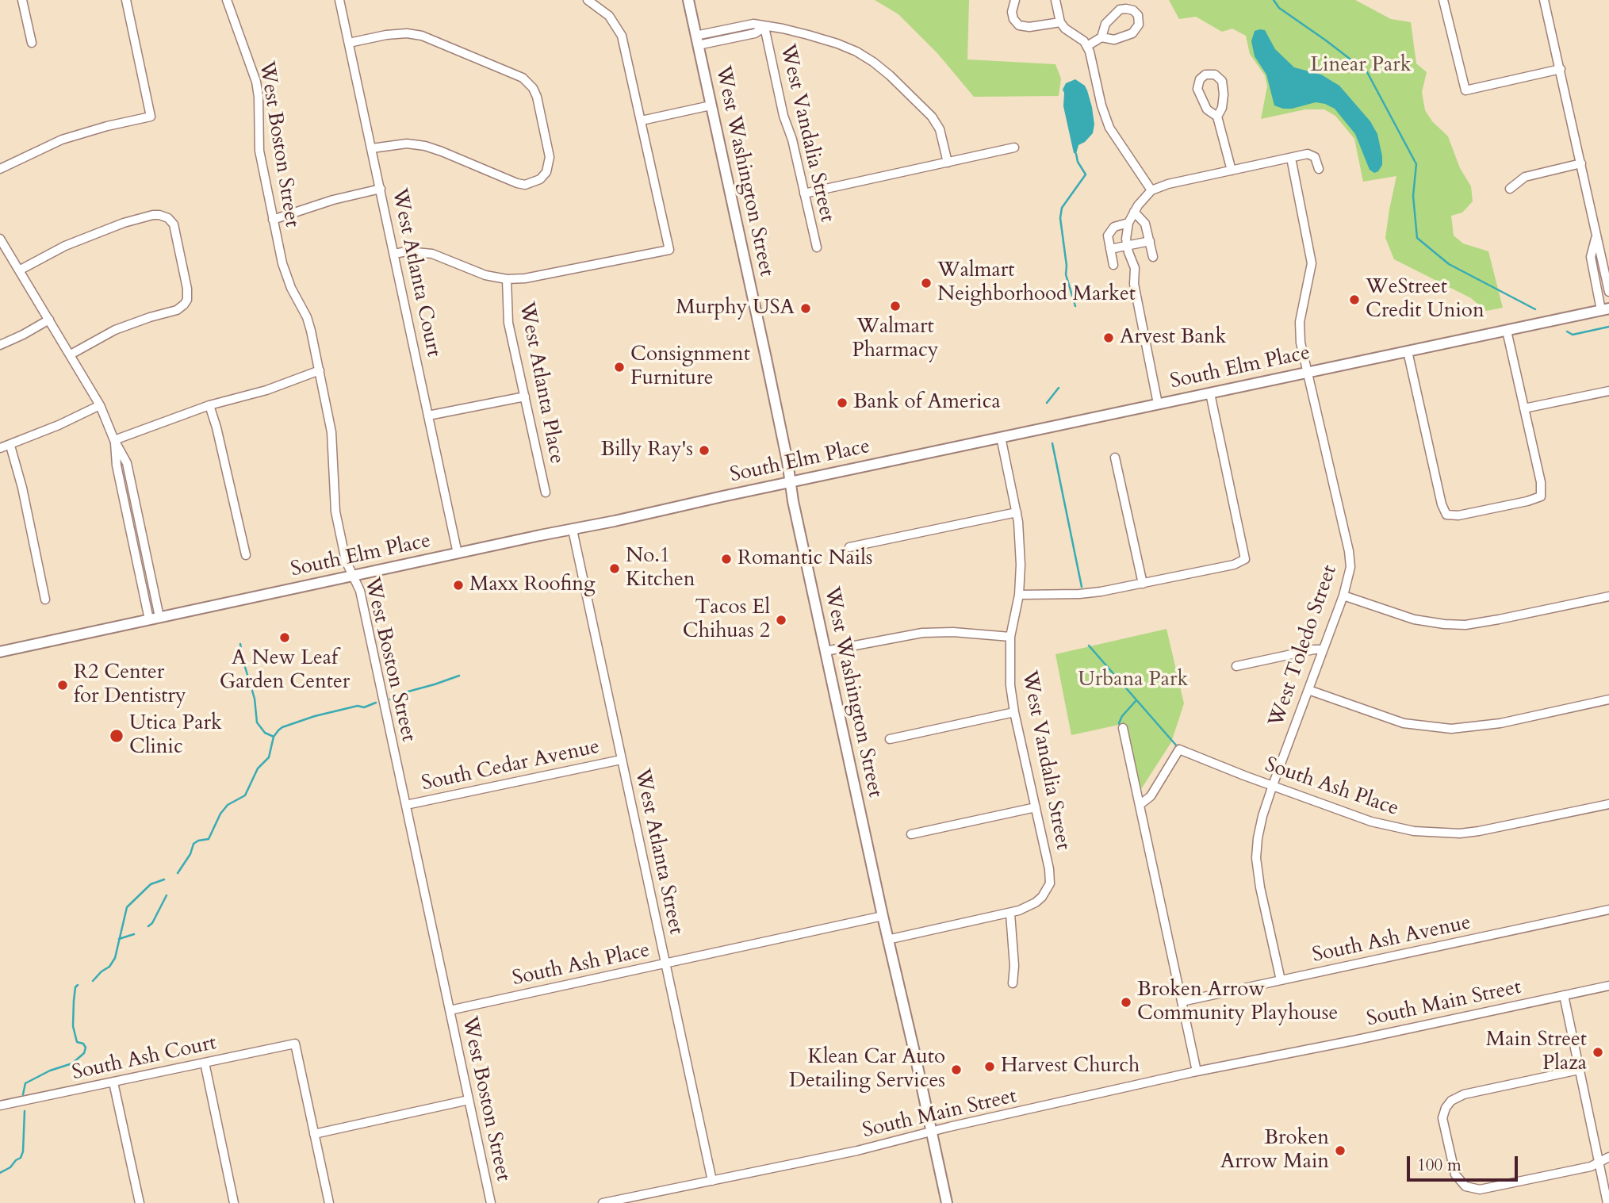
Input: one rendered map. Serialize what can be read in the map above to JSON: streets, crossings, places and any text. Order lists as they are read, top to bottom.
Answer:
{
  "streets": {
    "main road": ["West Washington Street", "South Elm Place"],
    "street": [
      "West Vandalia Street",
      "West Boston Street",
      "West Atlanta Court",
      "West Atlanta Place",
      "West Toledo Street",
      "South Cedar Avenue",
      "South Ash Place",
      "West Atlanta Street",
      "South Ash Avenue",
      "South Main Street",
      "South Ash Court"
    ]
  },
  "crossings": [
    ["West Vandalia Street", "South Elm Place"],
    ["West Boston Street", "South Elm Place"],
    ["West Boston Street", "South Cedar Avenue"],
    ["West Boston Street", "South Ash Place"],
    ["West Washington Street", "South Elm Place"],
    ["West Washington Street", "South Ash Place"],
    ["West Washington Street", "South Main Street"],
    ["West Atlanta Court", "South Elm Place"],
    ["South Elm Place", "West Toledo Street"],
    ["South Elm Place", "West Atlanta Street"],
    ["West Toledo Street", "South Ash Place"],
    ["West Toledo Street", "South Ash Avenue"],
    ["South Cedar Avenue", "West Atlanta Street"],
    ["South Ash Place", "West Atlanta Street"],
    ["West Atlanta Street", "South Main Street"]
  ],
  "parks": ["Linear Park", "Urbana Park"],
  "places": [
    "Walmart Neighborhood Market",
    "WeStreet Credit Union",
    "Walmart Pharmacy",
    "Murphy USA",
    "Arvest Bank",
    "Consignment Furniture",
    "Bank of America",
    "Billy Ray's",
    "Romantic Nails",
    "No.1 Kitchen",
    "Maxx Roofing",
    "Tacos El Chihuas 2",
    "A New Leaf Garden Center",
    "R2 Center for Dentistry",
    "Utica Park Clinic",
    "Broken Arrow Community Playhouse",
    "Main Street Plaza",
    "Harvest Church",
    "Klean Car Auto Detailing Services",
    "Broken Arrow Main"
  ],
  "scale_bar": "100 m"
}
